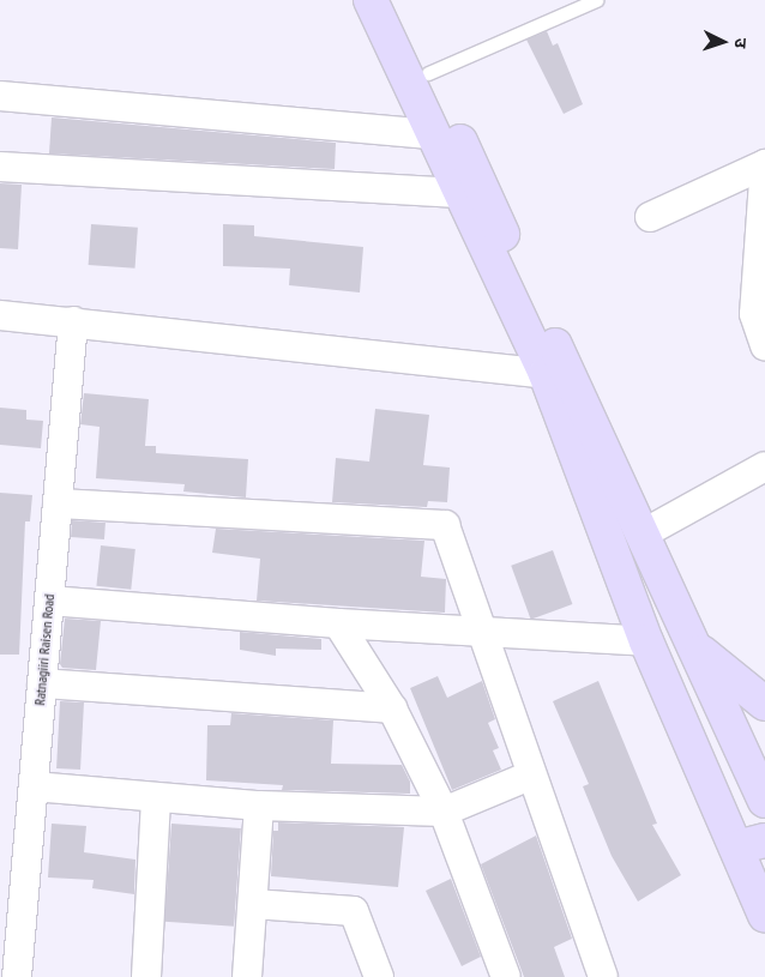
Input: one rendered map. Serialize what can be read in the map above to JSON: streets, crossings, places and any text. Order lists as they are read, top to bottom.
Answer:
{
  "streets": {
    "street": ["Ratnagiiri Raisen Road"]
  },
  "north": "right"
}
